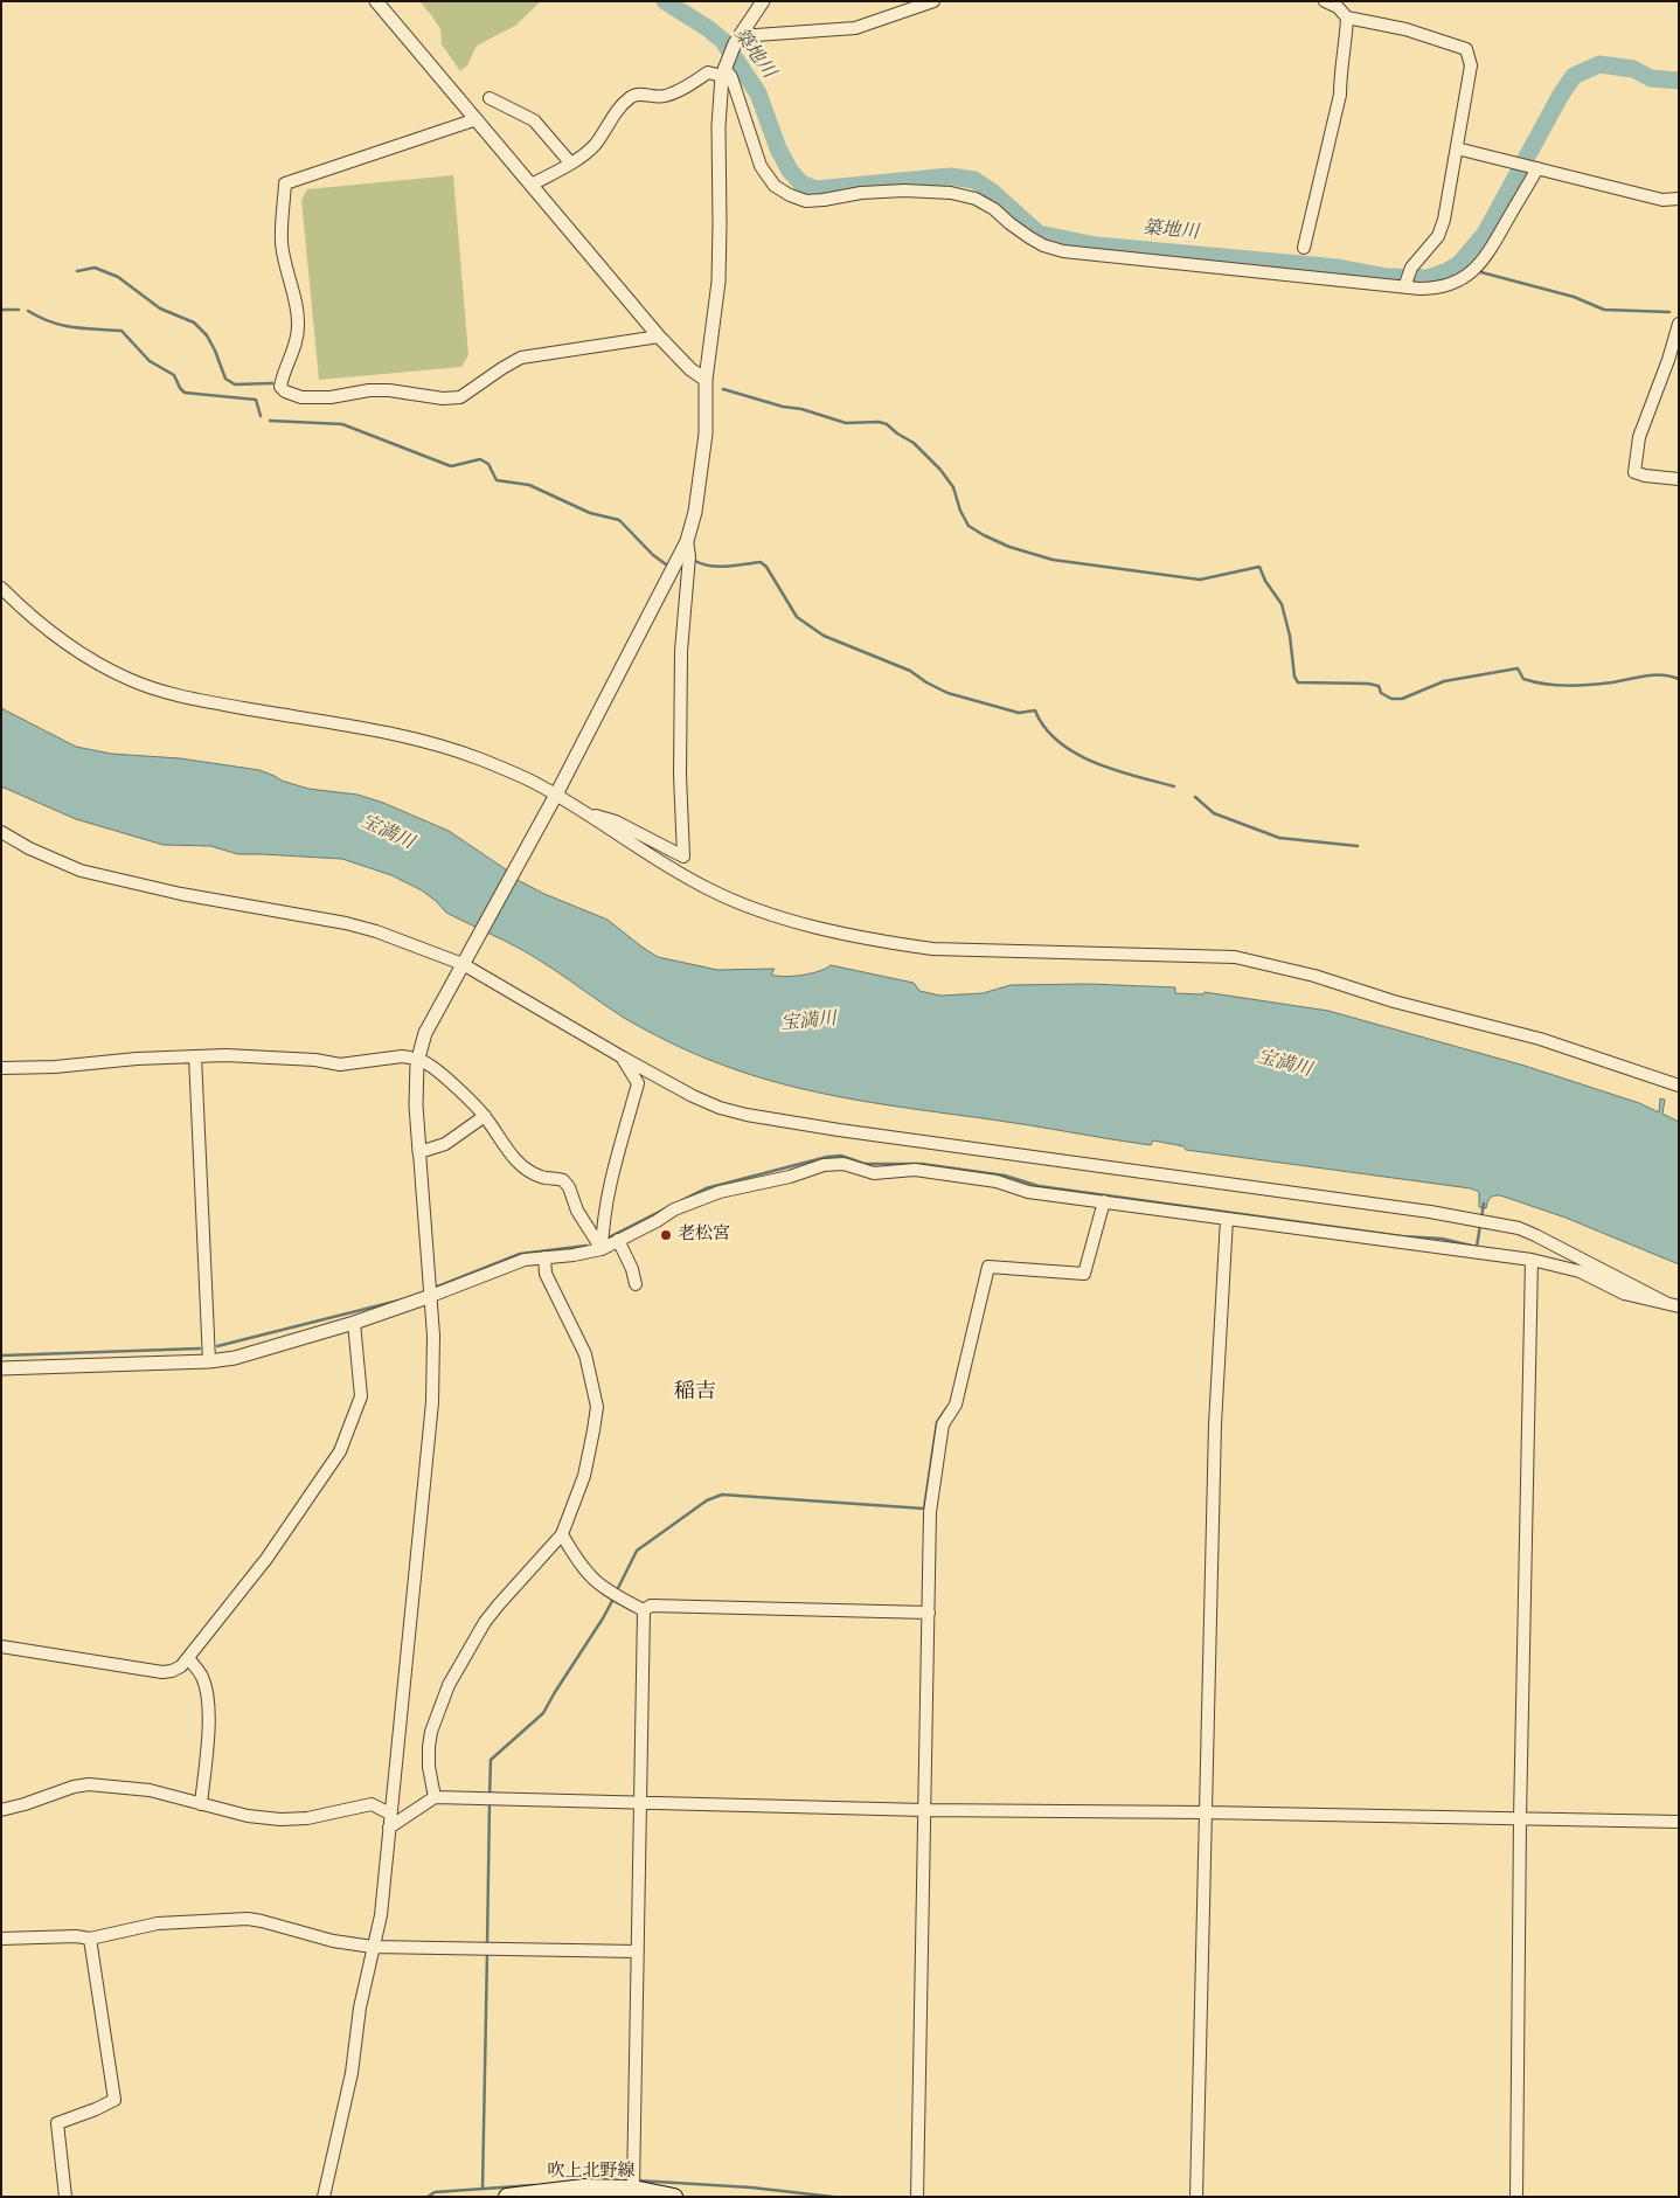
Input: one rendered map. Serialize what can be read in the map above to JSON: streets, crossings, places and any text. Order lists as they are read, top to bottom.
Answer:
{
  "streets": {
    "main road": ["吹上北野線"]
  },
  "districts": ["稲吉"],
  "water": ["築地川", "宝満川"],
  "places": ["老松宮"]
}
